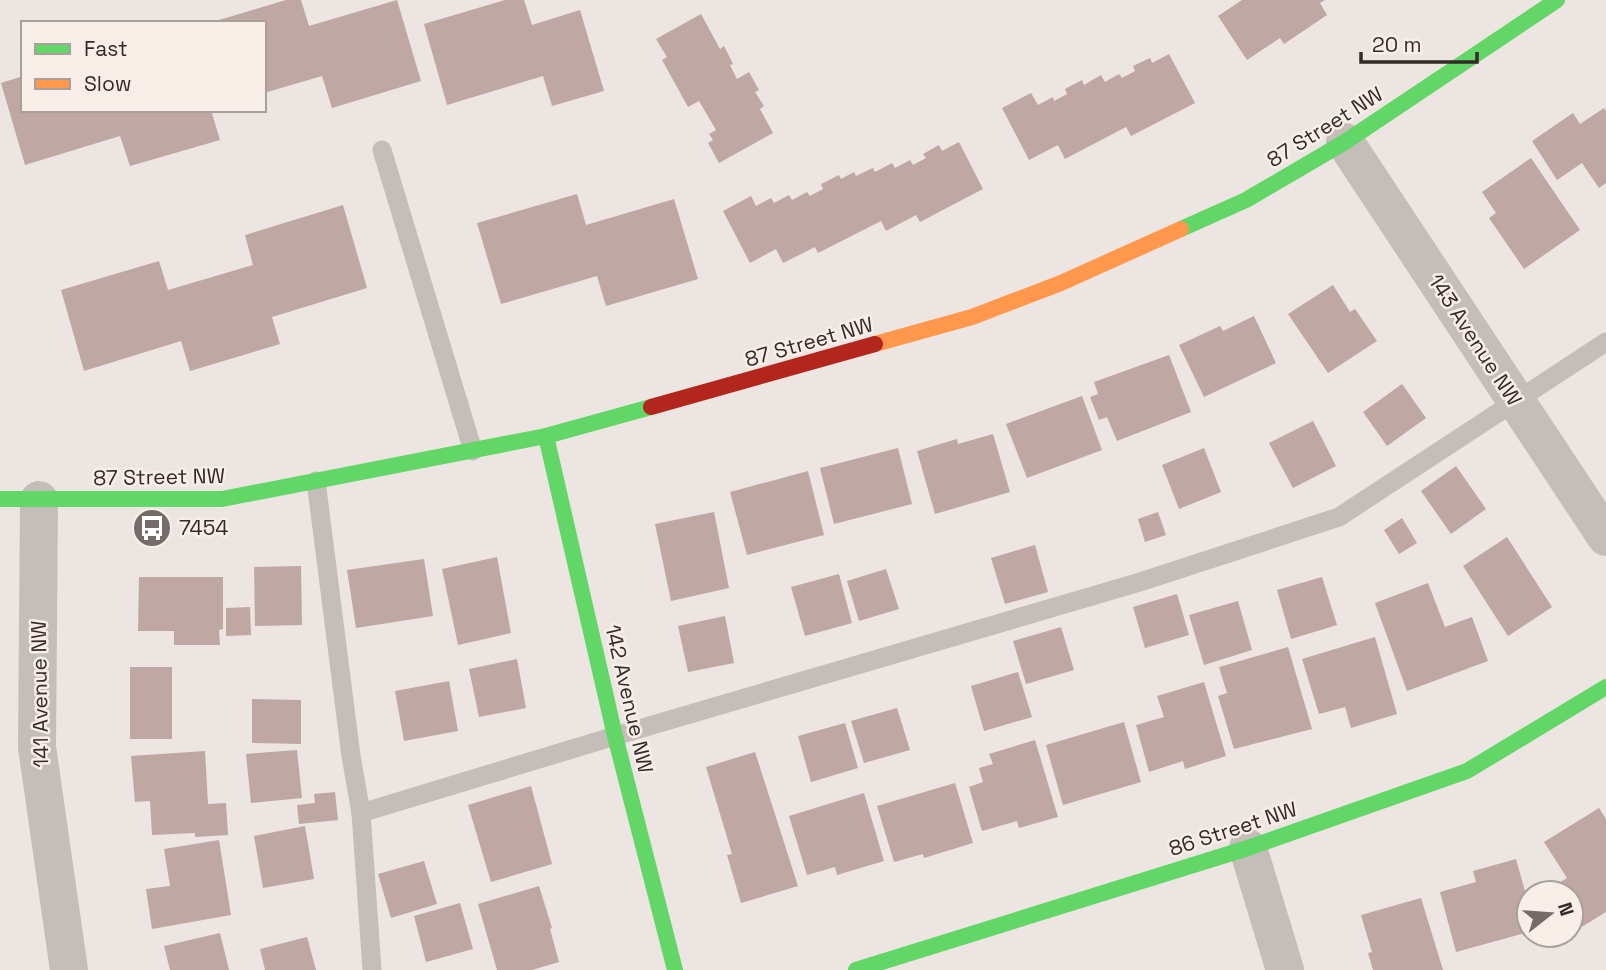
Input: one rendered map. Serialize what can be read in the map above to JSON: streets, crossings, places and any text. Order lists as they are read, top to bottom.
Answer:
{
  "streets": {
    "street": [
      "87 Street NW",
      "143 Avenue NW",
      "141 Avenue NW",
      "142 Avenue NW",
      "86 Street NW"
    ]
  },
  "crossings": [
    ["87 Street NW", "143 Avenue NW"],
    ["87 Street NW", "141 Avenue NW"],
    ["87 Street NW", "142 Avenue NW"]
  ],
  "places": {
    "bus stop": ["7454"]
  },
  "legend": ["Fast", "Slow"],
  "scale_bar": "20 m",
  "north": "right"
}
